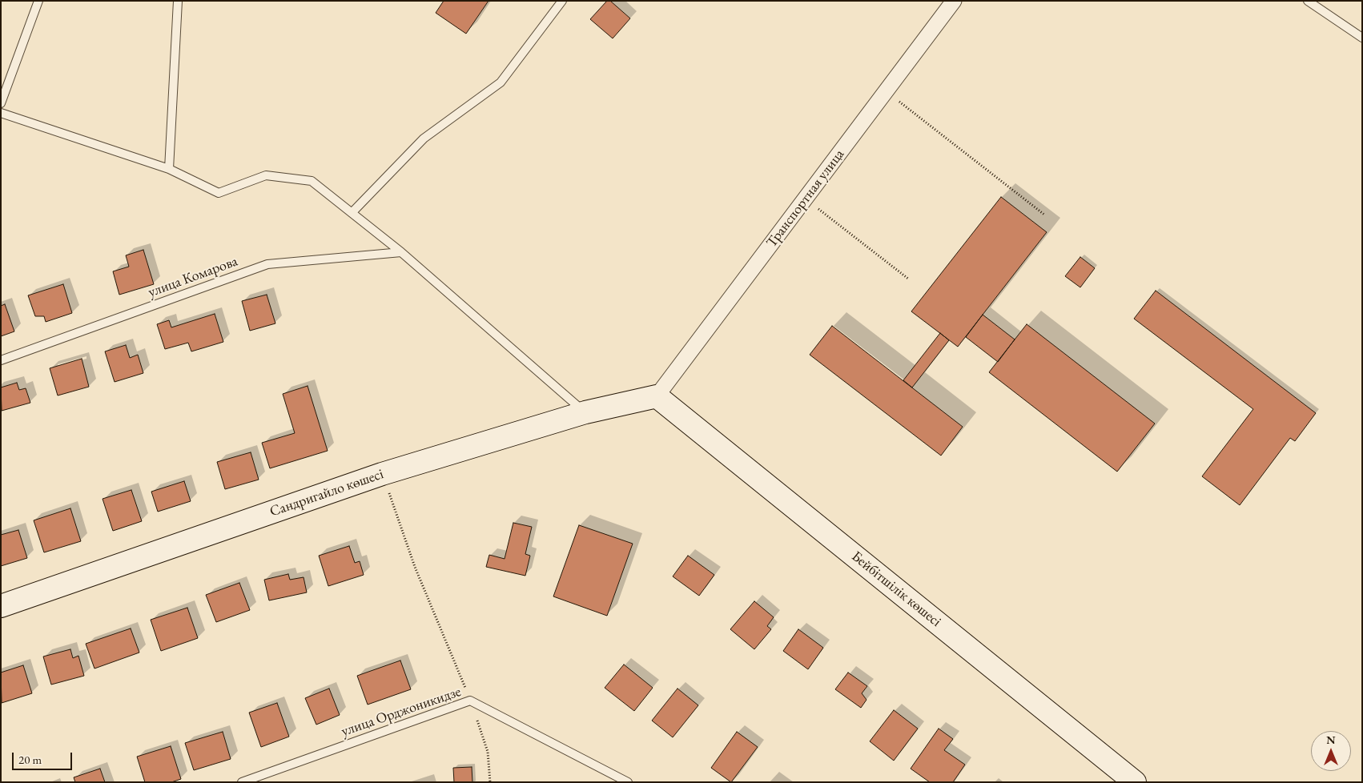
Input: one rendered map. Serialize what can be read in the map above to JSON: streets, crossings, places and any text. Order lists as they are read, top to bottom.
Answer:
{
  "streets": {
    "street": ["Транспортная улица", "Сандригайло көшесі", "Бейбітшілік көшесі"],
    "lane": ["улица Комарова", "улица Орджоникидзе"]
  },
  "crossings": [
    ["Транспортная улица", "Сандригайло көшесі"],
    ["Транспортная улица", "Бейбітшілік көшесі"],
    ["Сандригайло көшесі", "Бейбітшілік көшесі"]
  ],
  "scale_bar": "20 m",
  "north": "top"
}
